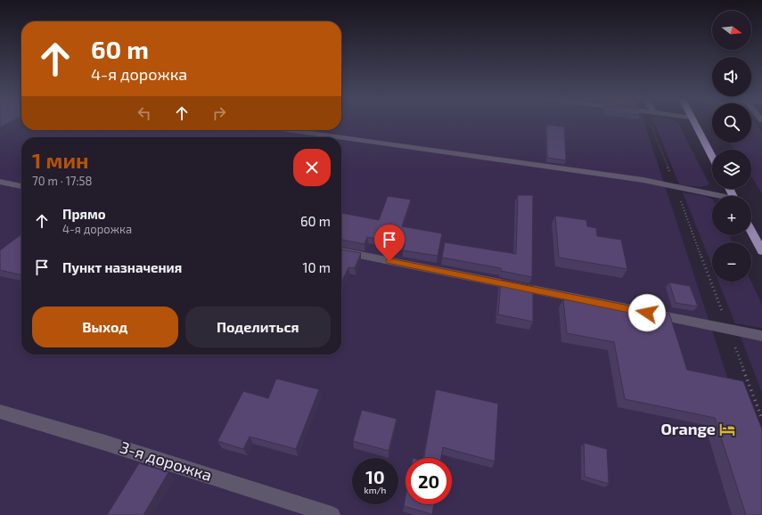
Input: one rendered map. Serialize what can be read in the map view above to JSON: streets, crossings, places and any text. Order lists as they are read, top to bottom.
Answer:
{
  "streets": {
    "street": ["3-я дорожка"]
  },
  "places": {
    "hotel": ["Orange"]
  },
  "north": "right",
  "page": {
    "map_buttons": ["+", "−"],
    "turn": ["60 m", "4-я дорожка"],
    "heading": ["1 мин", "70 m · 17:58"],
    "list": [
      {
        "name": "Прямо",
        "note": "4-я дорожка",
        "value": "60 m"
      },
      {
        "name": "Пункт назначения",
        "value": "10 m"
      }
    ],
    "buttons": ["Выход", "Поделиться"],
    "speed": "10 km/h",
    "limit": "20"
  }
}
